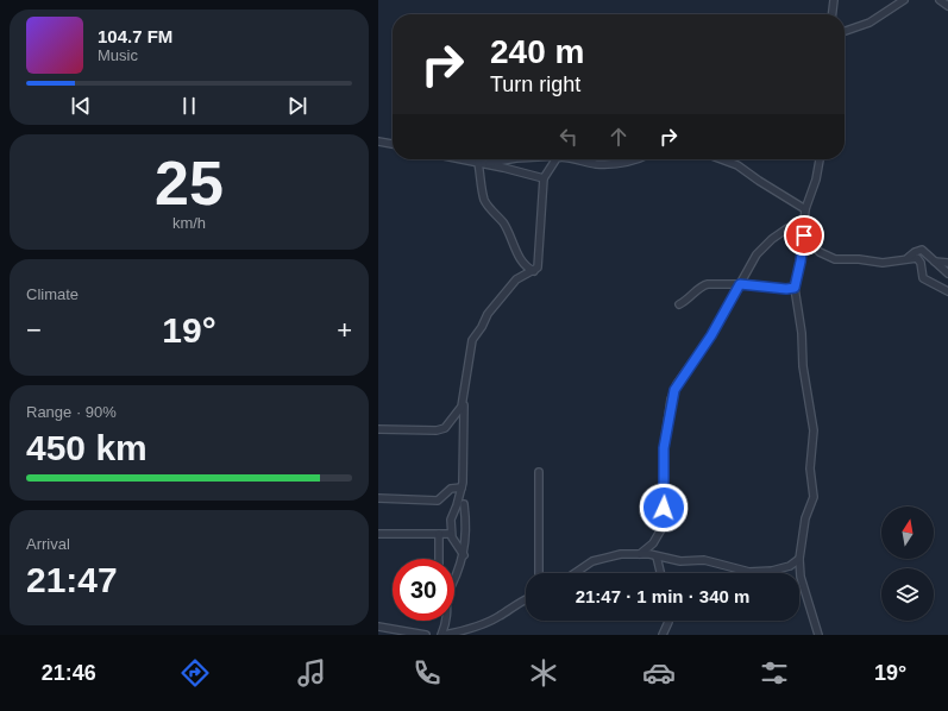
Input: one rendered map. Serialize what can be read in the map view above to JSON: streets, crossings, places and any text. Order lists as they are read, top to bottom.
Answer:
{
  "north": "top",
  "page": {
    "turn": ["240 m", "Turn right"],
    "song": ["104.7 FM", "Music"],
    "tile": [
      ["25", "km/h"],
      "Climate",
      ["Range · 90%", "450 km"],
      ["Arrival", "21:47"]
    ],
    "heat": ["−", "19°", "+"],
    "limit": "30",
    "trip": "21:47 · 1 min · 340 m",
    "tabs": ["21:46", "19°"]
  }
}
